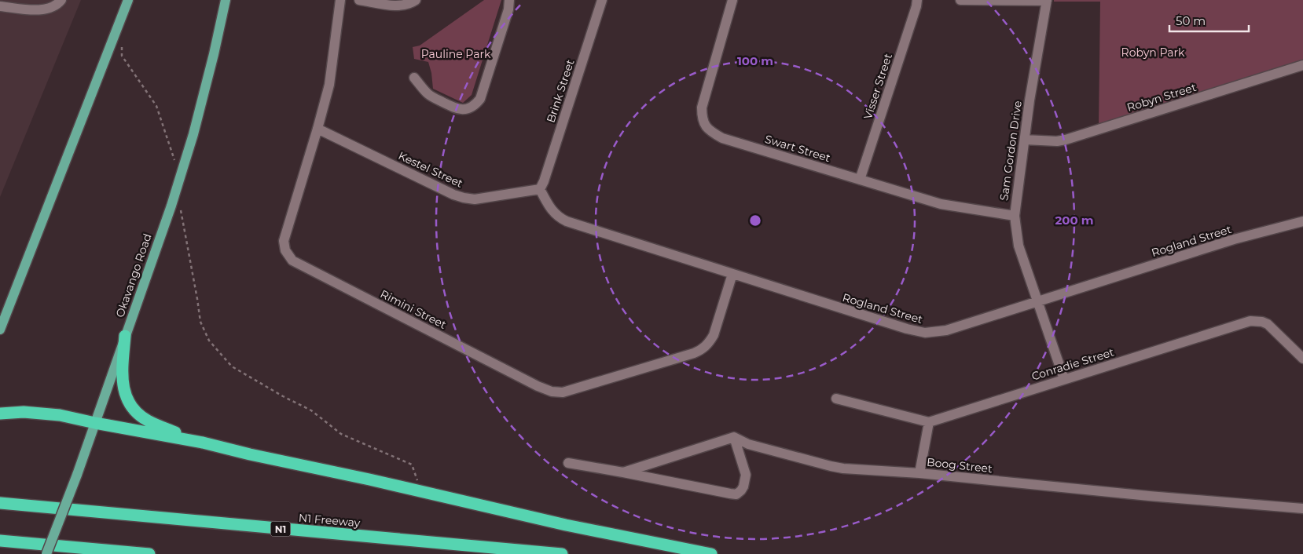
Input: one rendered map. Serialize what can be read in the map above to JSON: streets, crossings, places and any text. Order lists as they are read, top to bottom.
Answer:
{
  "streets": {
    "highway": ["N1 Freeway", "N1"],
    "main road": ["Okavango Road"],
    "street": [
      "Visser Street",
      "Brink Street",
      "Robyn Street",
      "Swart Street",
      "Sam Gordon Drive",
      "Kestel Street",
      "Rogland Street",
      "Rimini Street",
      "Conradie Street",
      "Boog Street"
    ]
  },
  "crossings": [
    ["Visser Street", "Swart Street"],
    ["Brink Street", "Kestel Street"],
    ["Brink Street", "Rogland Street"],
    ["Robyn Street", "Sam Gordon Drive"],
    ["Swart Street", "Sam Gordon Drive"],
    ["Sam Gordon Drive", "Rogland Street"],
    ["Sam Gordon Drive", "Conradie Street"],
    ["Kestel Street", "Rogland Street"],
    ["Kestel Street", "Rimini Street"],
    ["Rogland Street", "Rimini Street"]
  ],
  "parks": ["Robyn Park", "Pauline Park"],
  "scale_bar": "50 m",
  "rings": ["100 m", "200 m"]
}
